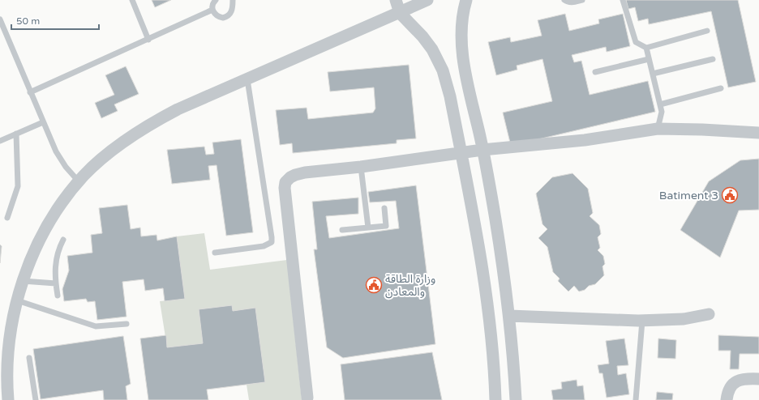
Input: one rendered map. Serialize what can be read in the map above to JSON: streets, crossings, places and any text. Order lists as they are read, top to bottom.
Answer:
{
  "places": {
    "public building": ["Batiment 3", "وزارة الطاقة والمعادن"]
  },
  "scale_bar": "50 m"
}
